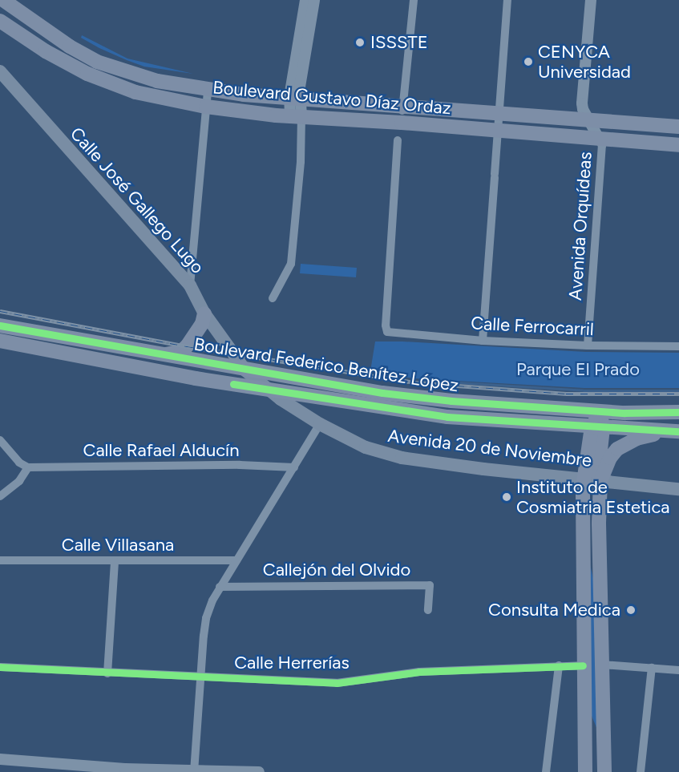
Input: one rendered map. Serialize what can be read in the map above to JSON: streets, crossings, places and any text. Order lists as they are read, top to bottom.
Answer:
{
  "streets": {
    "main road": [
      "Boulevard Gustavo Díaz Ordaz",
      "Calle José Gallego Lugo",
      "Boulevard Federico Benítez López",
      "Avenida 20 de Noviembre"
    ],
    "street": [
      "Avenida Orquídeas",
      "Calle Ferrocarril",
      "Calle Rafael Alducín",
      "Calle Villasana",
      "Callejón del Olvido",
      "Calle Herrerías"
    ]
  },
  "crossings": [
    ["Boulevard Gustavo Díaz Ordaz", "Avenida Orquídeas"],
    ["Calle José Gallego Lugo", "Boulevard Federico Benítez López"],
    ["Calle José Gallego Lugo", "Avenida 20 de Noviembre"],
    ["Avenida Orquídeas", "Calle Ferrocarril"],
    ["Boulevard Federico Benítez López", "Avenida 20 de Noviembre"]
  ],
  "parks": ["Parque El Prado"],
  "places": [
    "ISSSTE",
    "CENYCA Universidad",
    "Instituto de Cosmiatria Estetica",
    "Consulta Medica"
  ]
}
